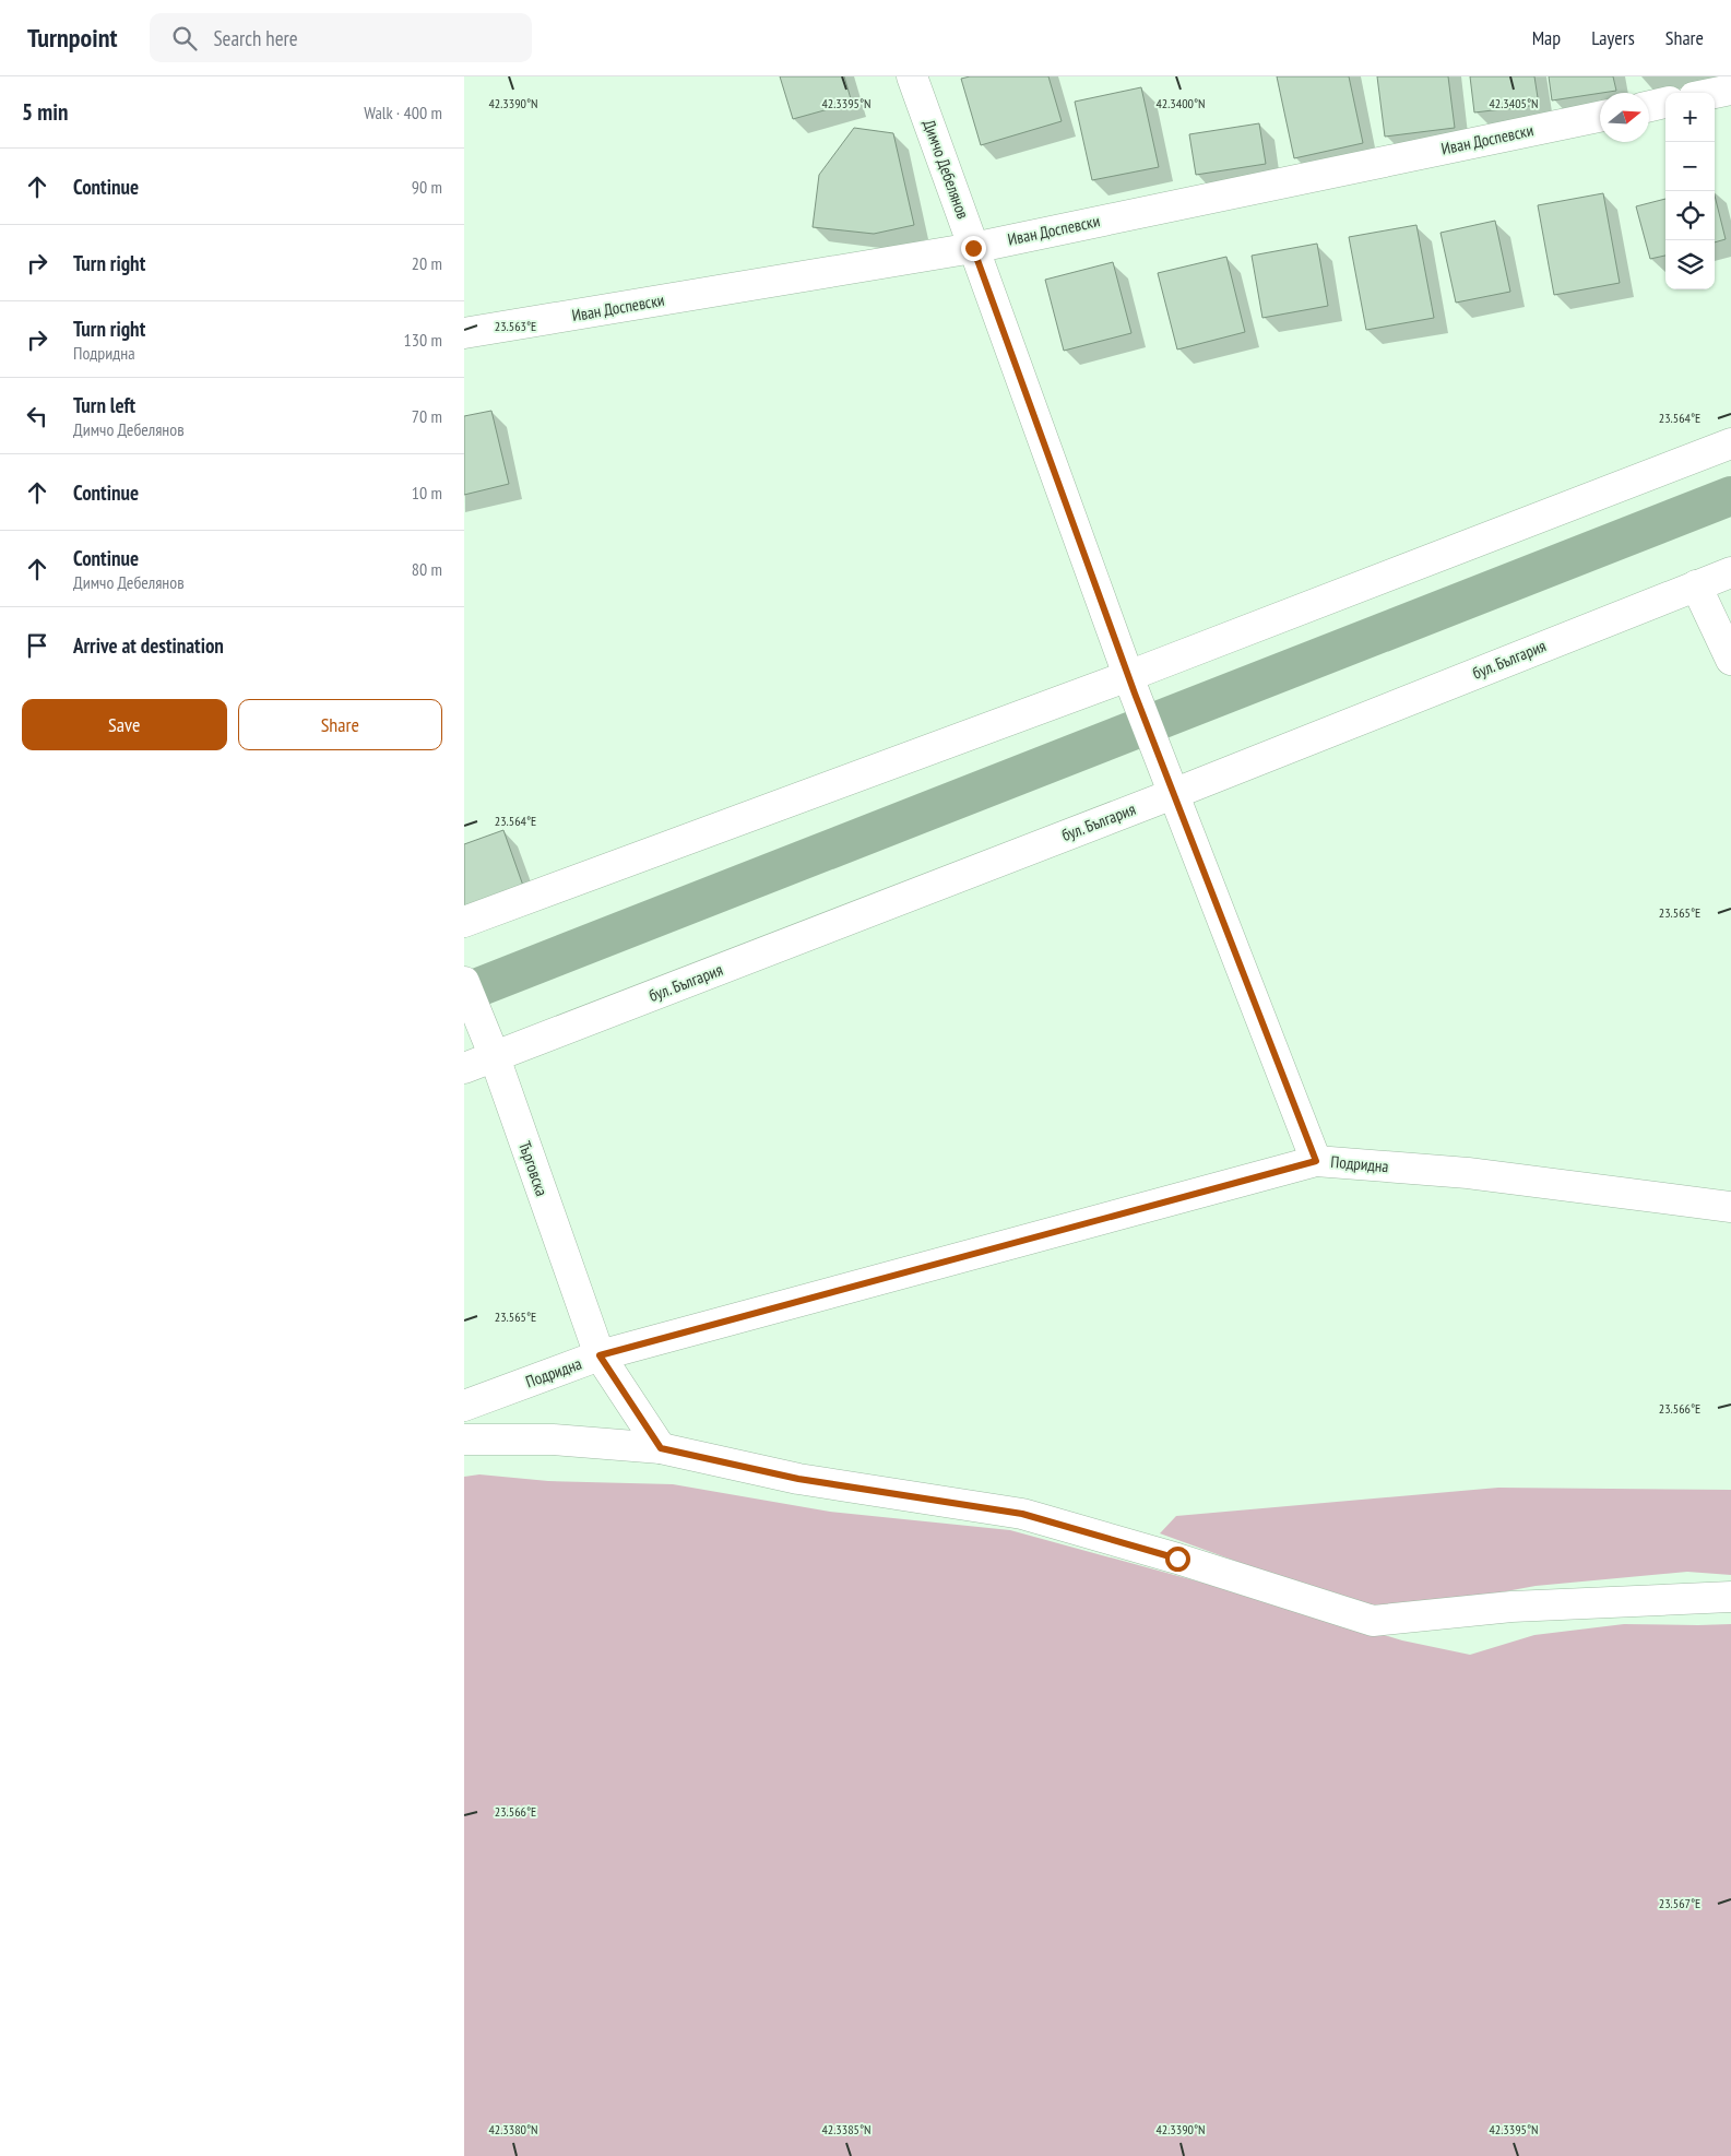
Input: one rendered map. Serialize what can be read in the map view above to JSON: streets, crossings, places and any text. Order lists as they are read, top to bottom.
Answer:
{
  "streets": {
    "street": [
      "Иван Доспевски",
      "Димчо Дебелянов",
      "бул. България",
      "Подридна",
      "Търговска"
    ]
  },
  "crossings": [
    ["Иван Доспевски", "Димчо Дебелянов"],
    ["Димчо Дебелянов", "бул. България"],
    ["бул. България", "Търговска"],
    ["Подридна", "Търговска"]
  ],
  "north": "right",
  "page": {
    "header": "Turnpoint",
    "search": "Search here",
    "nav": ["Map", "Layers", "Share"],
    "heading": ["5 min", "Walk · 400 m"],
    "map_buttons": ["+", "−"],
    "list": [
      ["Continue", "90 m"],
      ["Turn right", "20 m"],
      ["Turn right", "Подридна", "130 m"],
      ["Turn left", "Димчо Дебелянов", "70 m"],
      ["Continue", "10 m"],
      ["Continue", "Димчо Дебелянов", "80 m"],
      "Arrive at destination"
    ],
    "buttons": ["Save", "Share"]
  },
  "coordinates": [
    "42.3390°N",
    "42.3395°N",
    "42.3400°N",
    "42.3405°N",
    "23.563°E",
    "23.564°E",
    "23.565°E",
    "23.566°E",
    "23.567°E",
    "42.3380°N",
    "42.3385°N"
  ]
}
